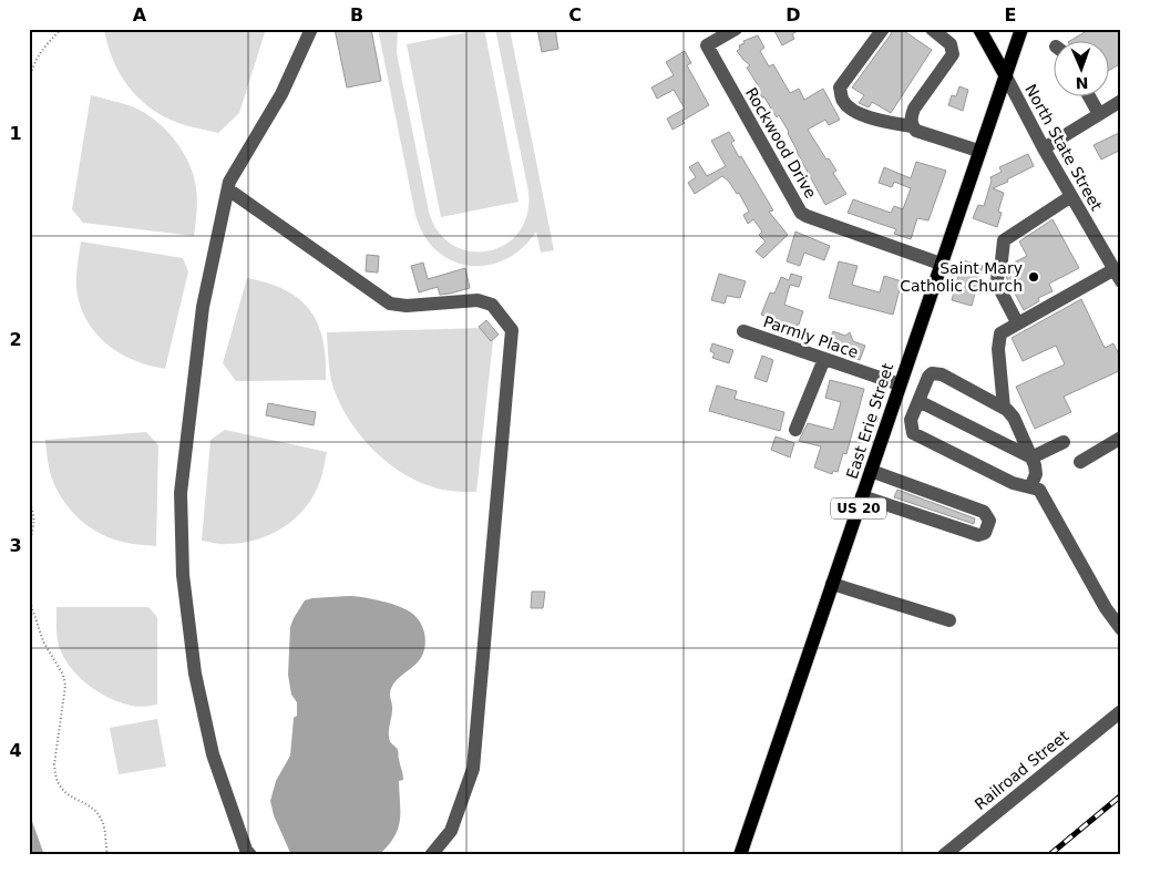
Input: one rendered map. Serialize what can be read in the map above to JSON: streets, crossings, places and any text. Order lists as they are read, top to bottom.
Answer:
{
  "streets": {
    "main road": ["North State Street", "East Erie Street", "US 20"],
    "street": ["Rockwood Drive", "Parmly Place", "Railroad Street"]
  },
  "crossings": [
    ["Rockwood Drive", "East Erie Street"],
    ["North State Street", "East Erie Street"],
    ["Parmly Place", "East Erie Street"]
  ],
  "places": ["Saint Mary Catholic Church"],
  "north": "bottom",
  "grid": {
    "columns": [
      "A",
      "B",
      "C",
      "D",
      "E"
    ],
    "rows": [
      "1",
      "2",
      "3",
      "4"
    ]
  }
}
